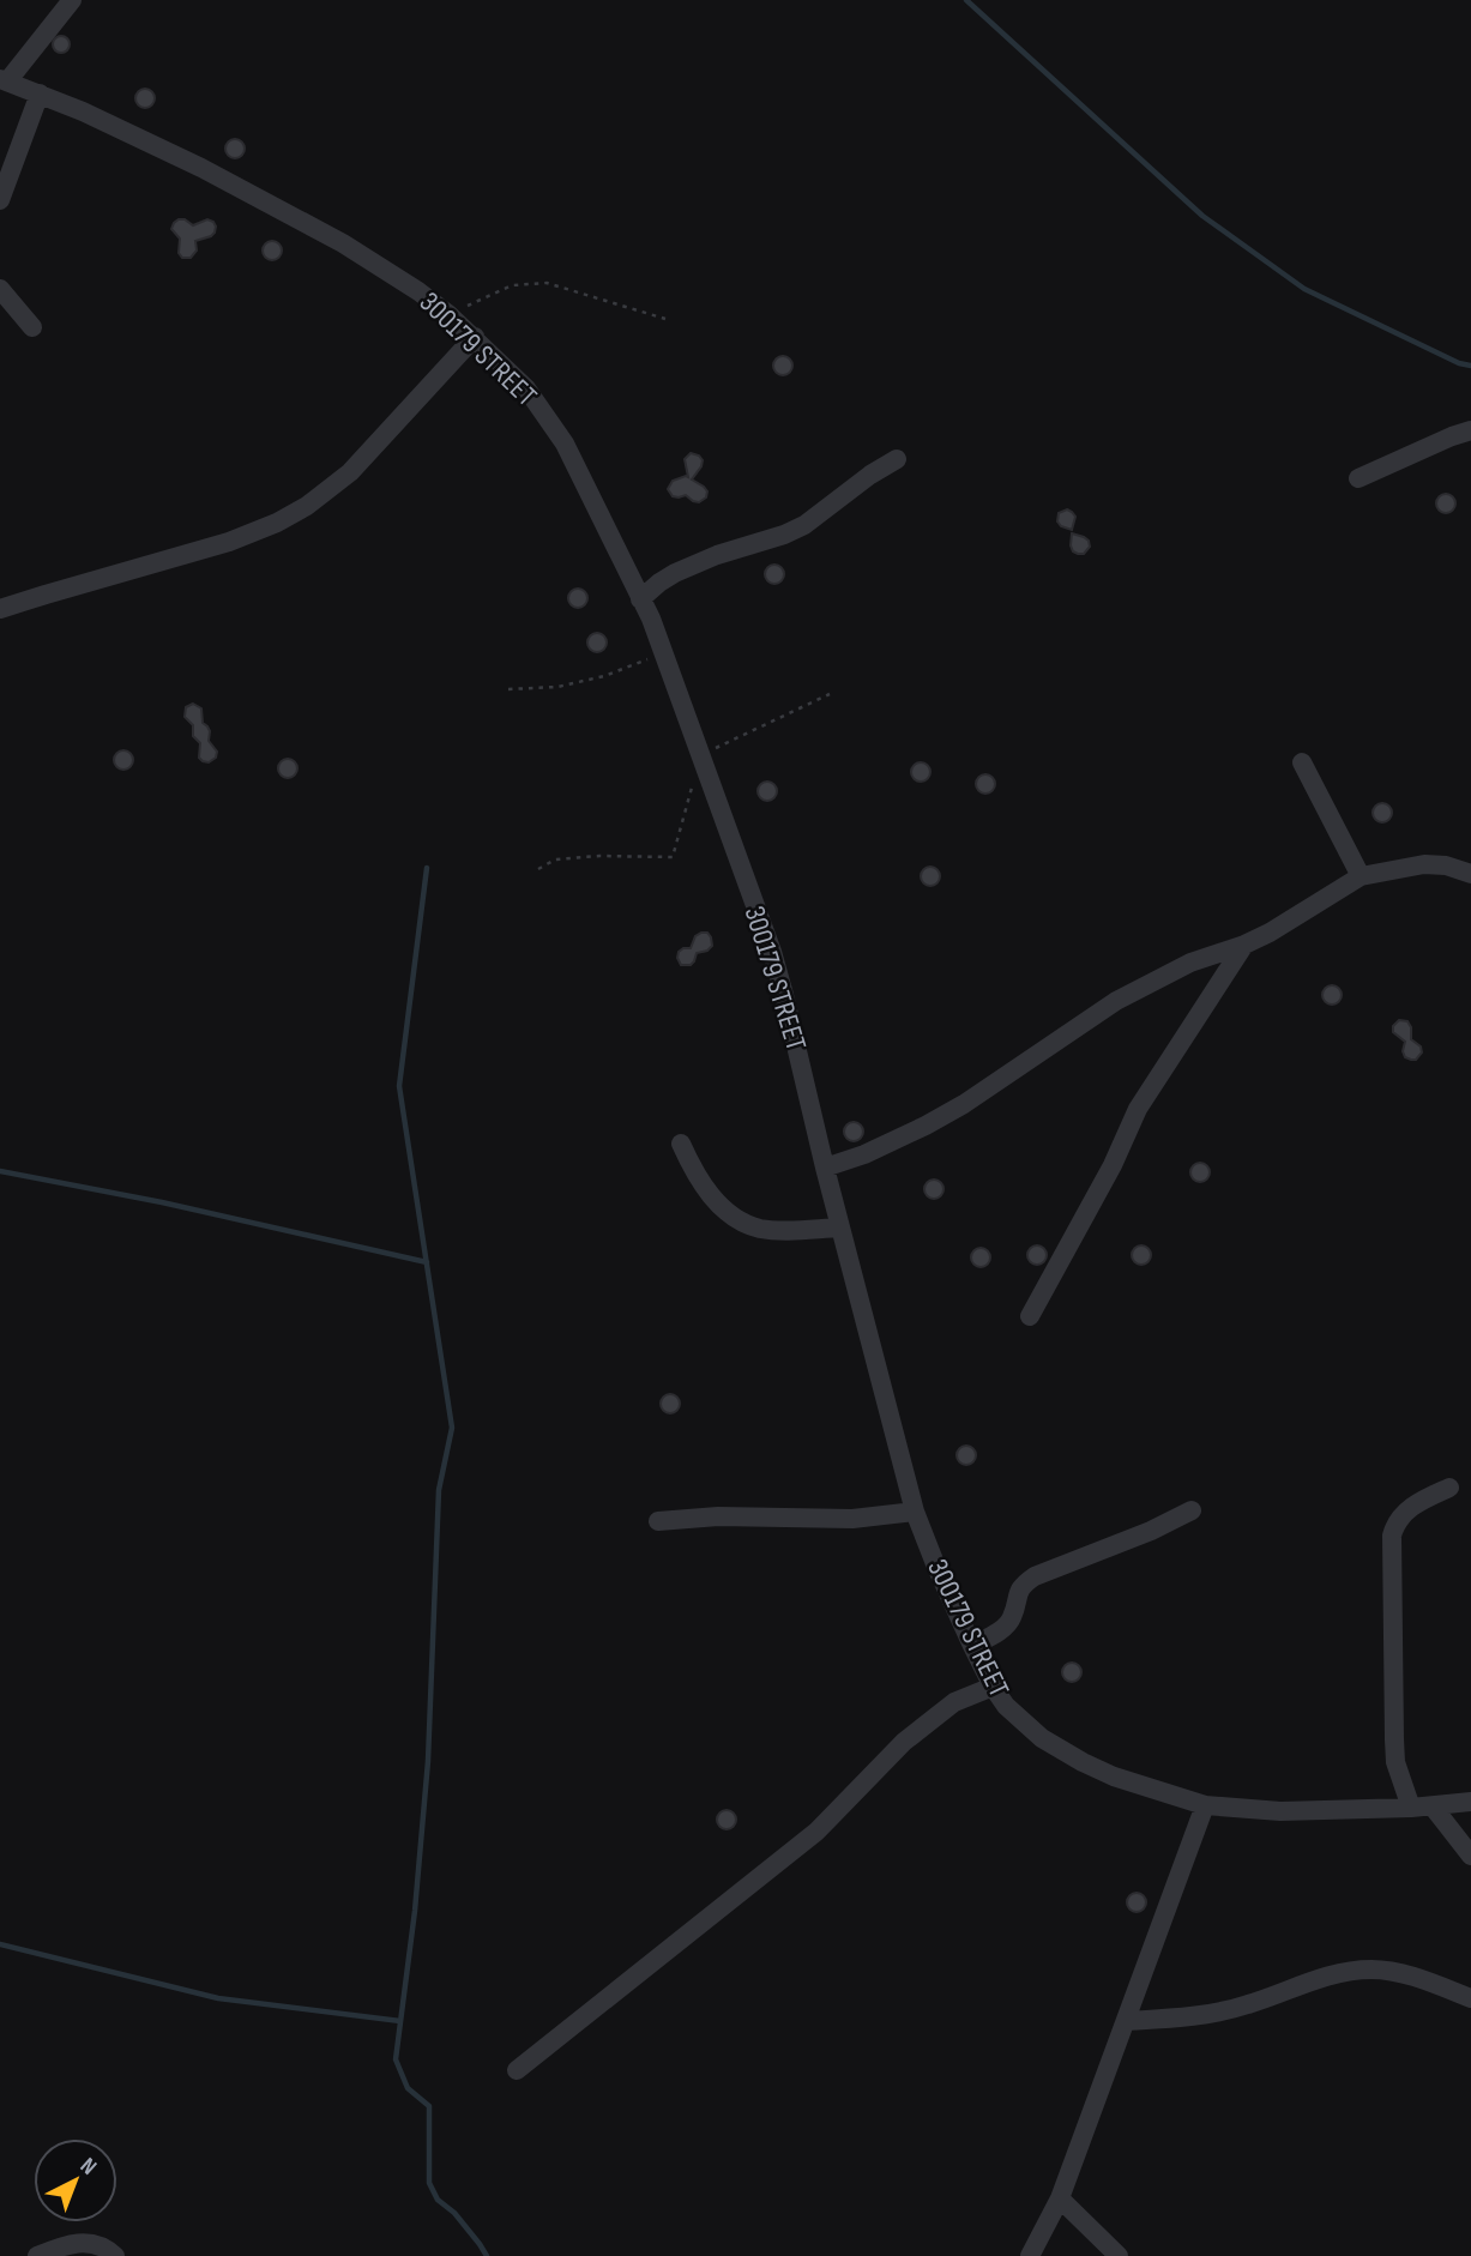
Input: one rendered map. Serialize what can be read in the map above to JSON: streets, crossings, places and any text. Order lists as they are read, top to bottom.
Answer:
{
  "streets": {
    "street": ["300179 STREET"]
  },
  "north": "top right"
}
